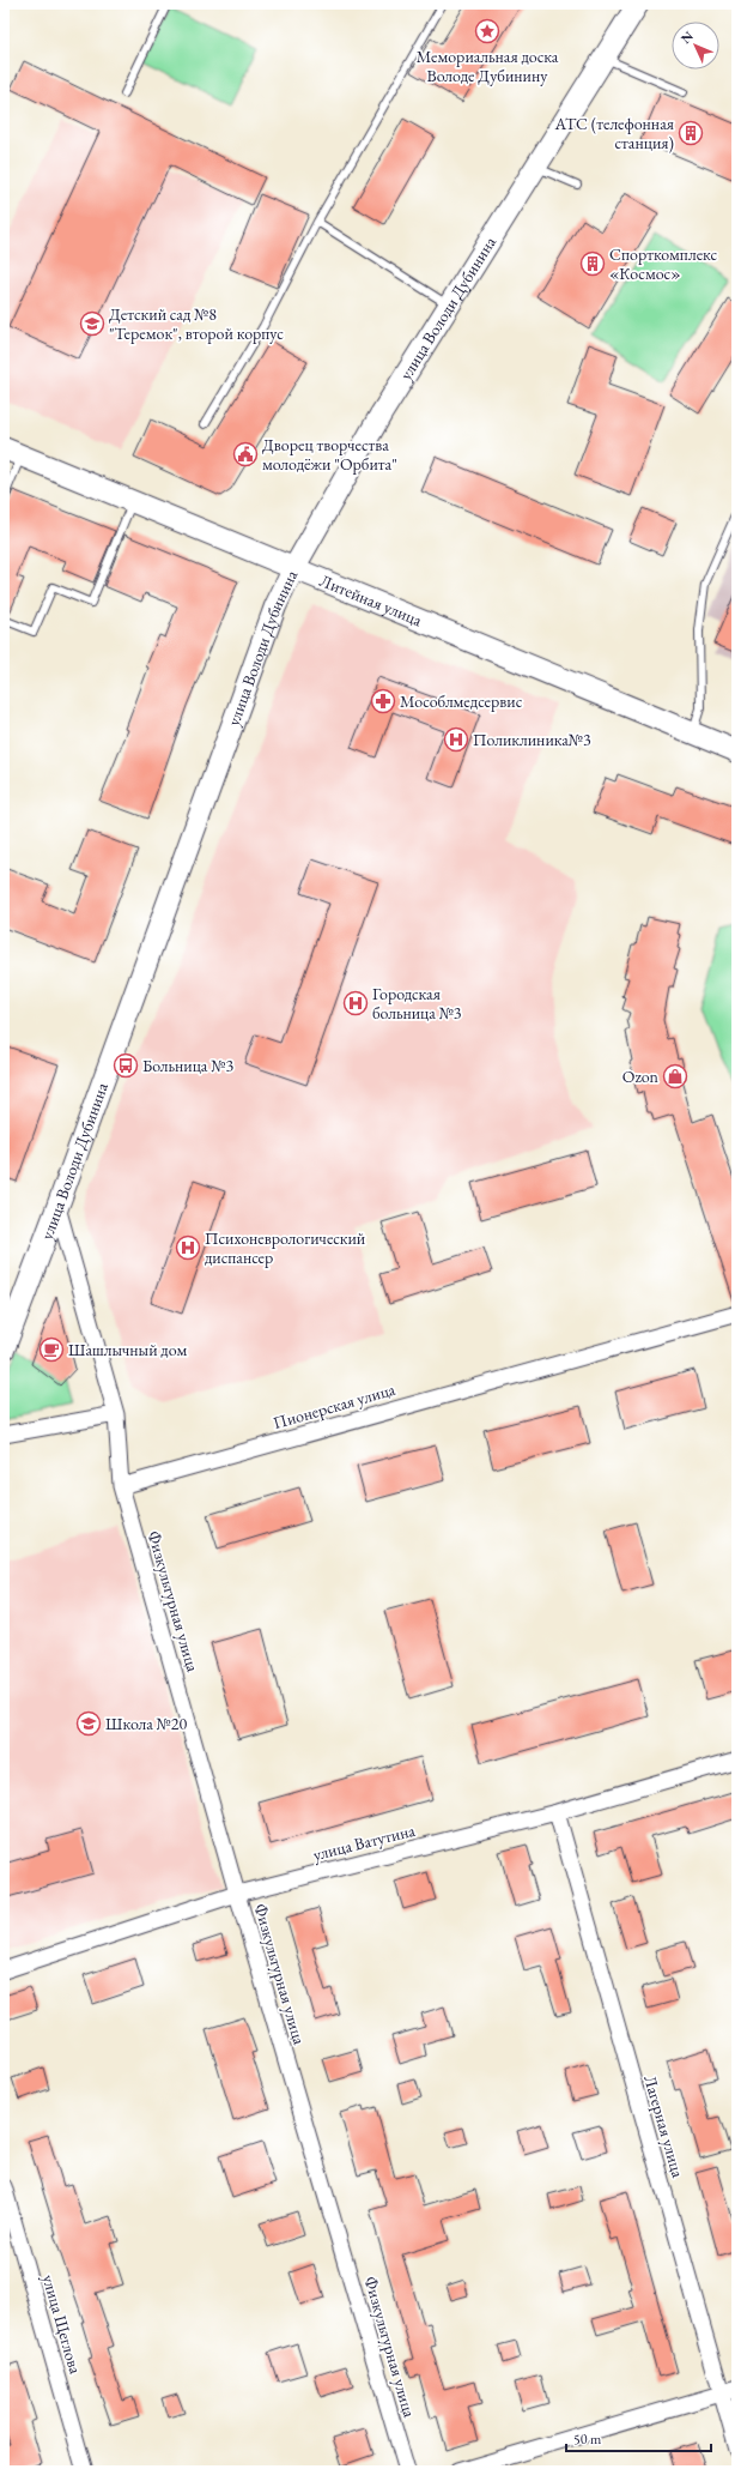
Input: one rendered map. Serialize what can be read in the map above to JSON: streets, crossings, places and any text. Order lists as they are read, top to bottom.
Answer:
{
  "streets": {
    "street": [
      "улица Володи Дубинина",
      "Литейная улица",
      "Пионерская улица",
      "Физкультурная улица",
      "улица Ватутина",
      "Лагерная улица",
      "улица Щеглова"
    ]
  },
  "crossings": [
    ["улица Володи Дубинина", "Литейная улица"],
    ["Пионерская улица", "Физкультурная улица"],
    ["Физкультурная улица", "улица Ватутина"],
    ["улица Ватутина", "Лагерная улица"]
  ],
  "places": {
    "place": ["Мемориальная доска Володе Дубинину"],
    "building": ["АТС (телефонная станция)", "Спорткомплекс «Космос»"],
    "school or university": ["Детский сад №8 \"Теремок\", второй корпус", "Школа №20"],
    "public building": ["Дворец творчества молодёжи \"Орбита\""],
    "pharmacy": ["Мособлмедсервис"],
    "hospital": ["Поликлиника№3", "Городская больница №3", "Психоневрологический диспансер"],
    "bus stop": ["Больница №3"],
    "shop": ["Ozon"],
    "cafe": ["Шашлычный дом"]
  },
  "scale_bar": "50 m",
  "north": "top left"
}
